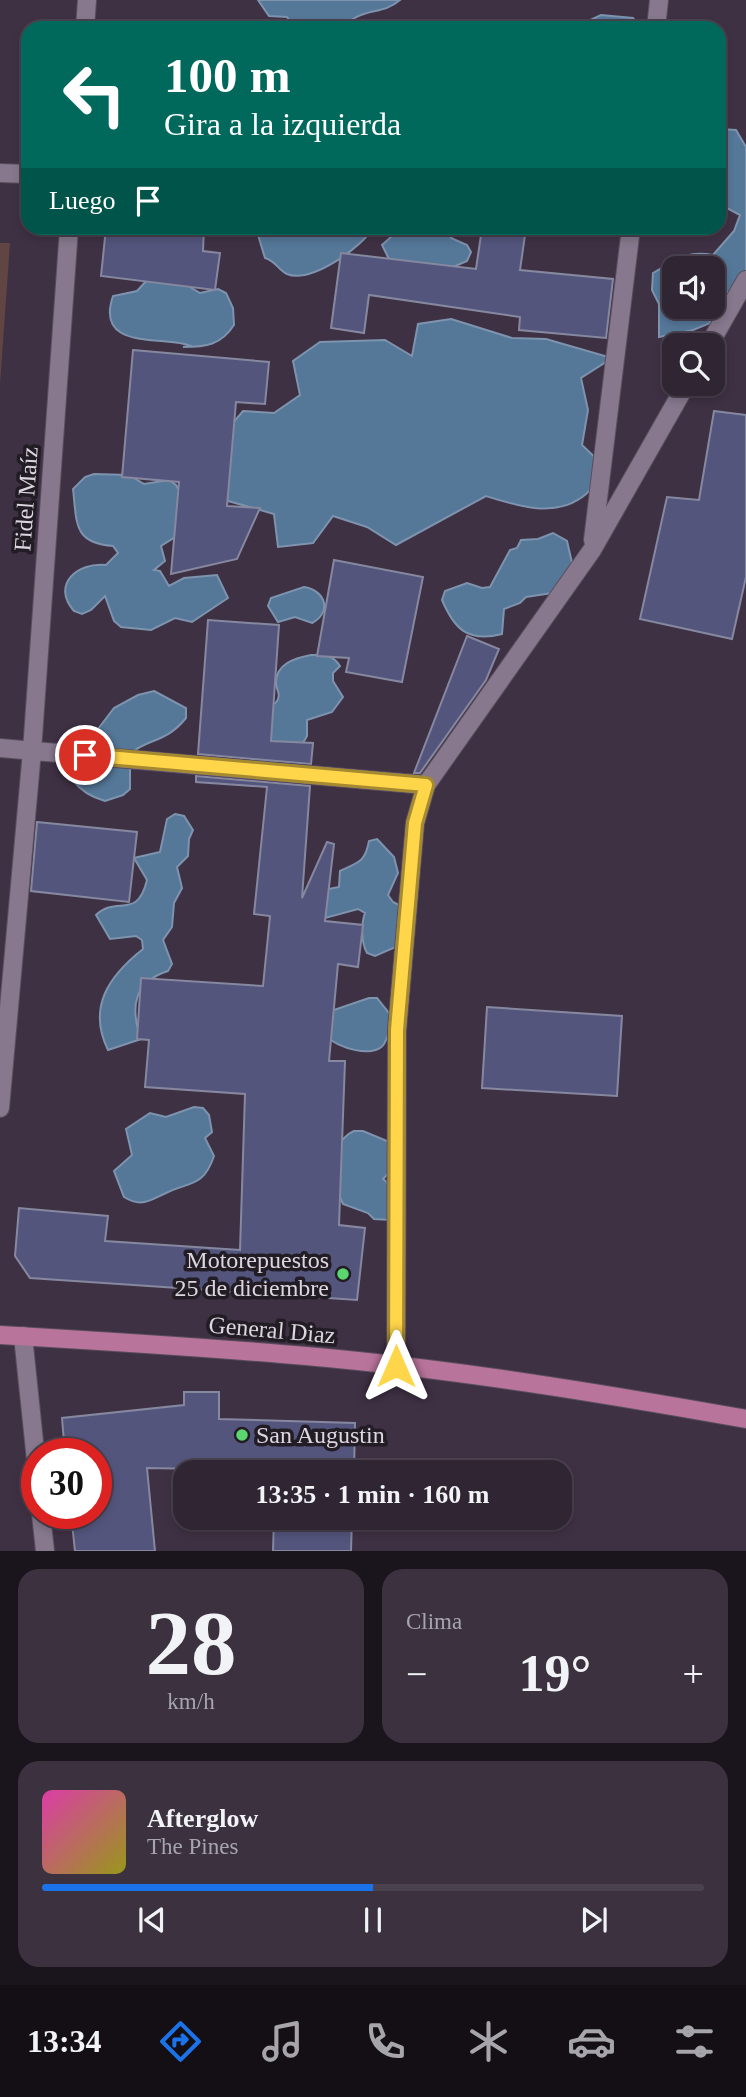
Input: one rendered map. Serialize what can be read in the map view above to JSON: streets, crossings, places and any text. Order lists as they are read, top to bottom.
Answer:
{
  "streets": {
    "main road": ["General Diaz"],
    "street": ["Fidel Maíz"]
  },
  "places": ["Motorepuestos 25 de diciembre", "San Augustin"],
  "page": {
    "turn": ["100 m", "Gira a la izquierda"],
    "then": "Luego",
    "limit": "30",
    "trip": "13:35 · 1 min · 160 m",
    "tile": [
      ["28", "km/h"],
      "Clima"
    ],
    "heat": ["−", "19°", "+"],
    "song": ["Afterglow", "The Pines"],
    "tabs": "13:34"
  }
}
